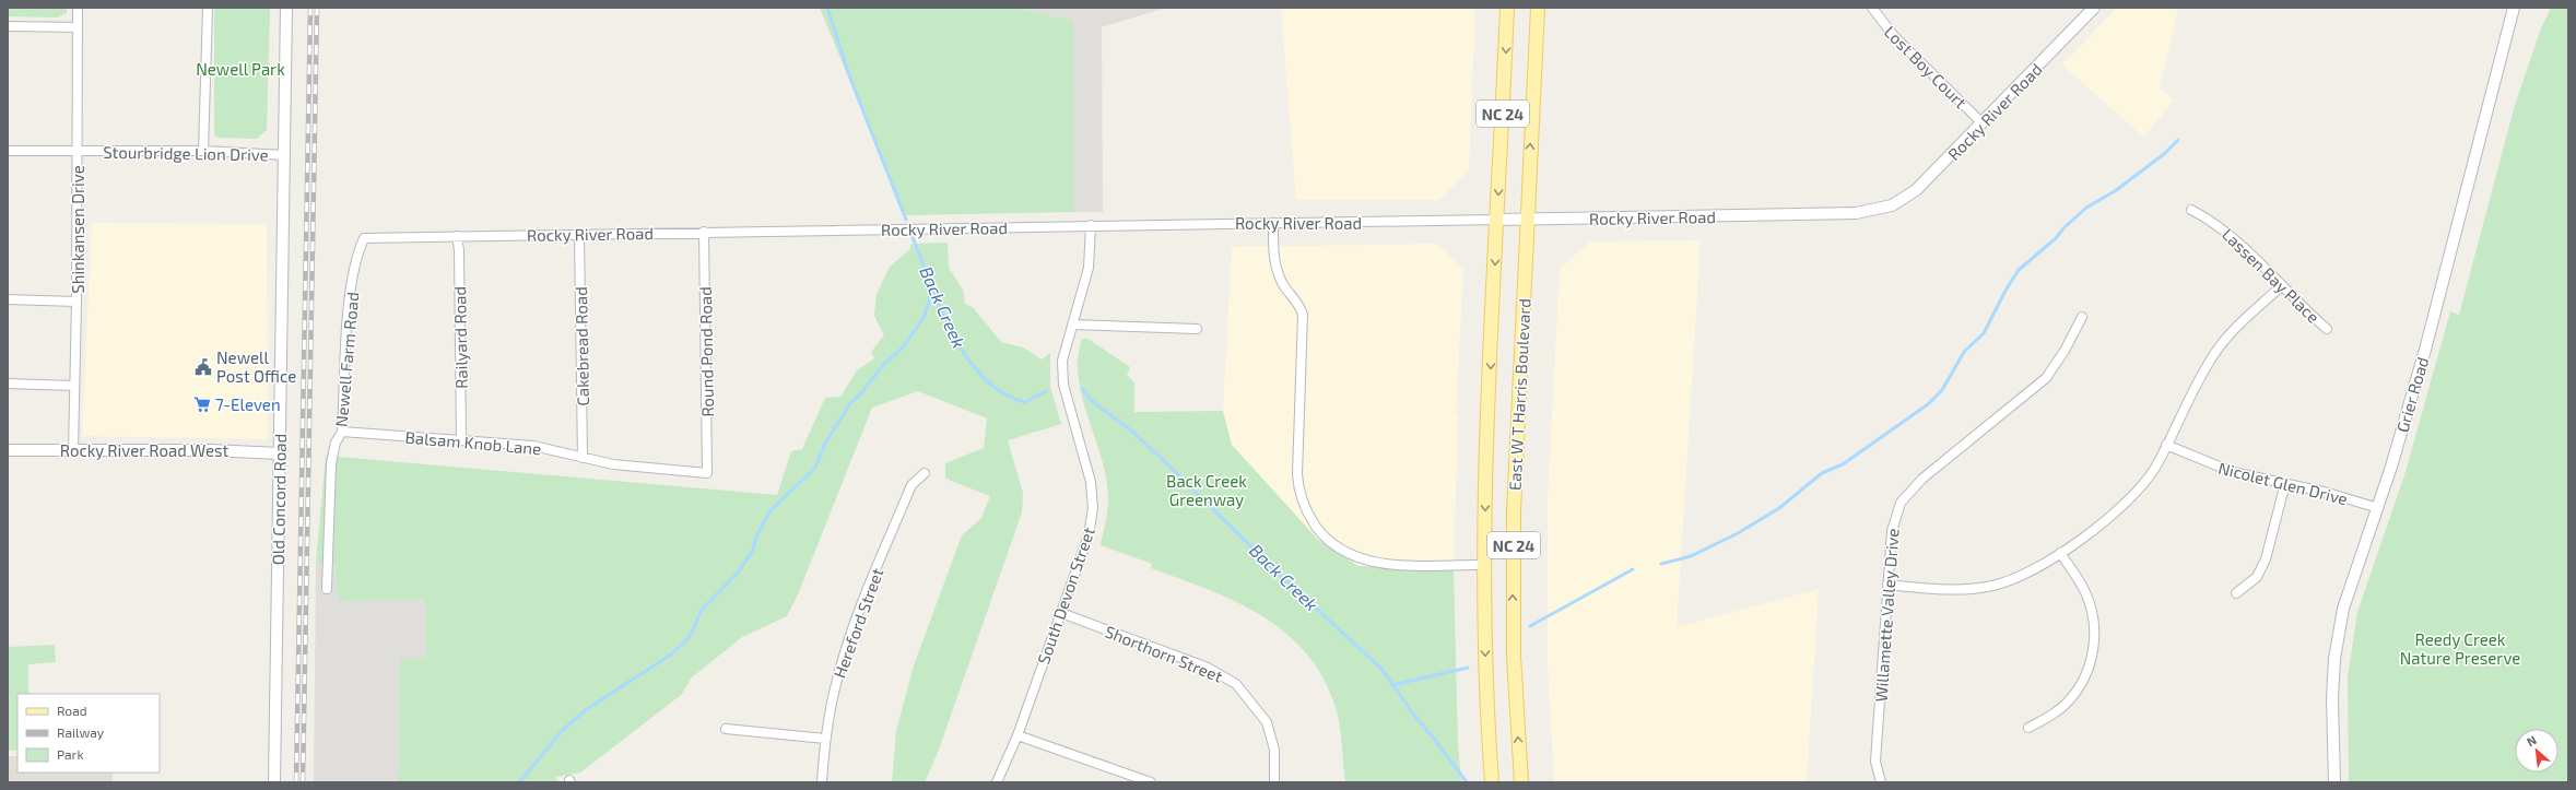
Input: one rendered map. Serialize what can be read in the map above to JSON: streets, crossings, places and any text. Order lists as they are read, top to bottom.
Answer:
{
  "streets": {
    "main road": ["NC 24", "East W T Harris Boulevard"],
    "street": [
      "Lost Boy Court",
      "Rocky River Road",
      "Stourbridge Lion Drive",
      "Shinkansen Drive",
      "Lassen Bay Place",
      "Railyard Road",
      "Cakebread Road",
      "Round Pond Road",
      "Newell Farm Road",
      "Grier Road",
      "Balsam Knob Lane",
      "Rocky River Road West",
      "Nicolet Glen Drive",
      "Old Concord Road",
      "South Devon Street",
      "Willamette Valley Drive",
      "Hereford Street",
      "Shorthorn Street"
    ]
  },
  "crossings": [
    ["Lost Boy Court", "Rocky River Road"],
    ["Rocky River Road", "Railyard Road"],
    ["Rocky River Road", "Cakebread Road"],
    ["Rocky River Road", "Round Pond Road"],
    ["Rocky River Road", "Newell Farm Road"],
    ["Rocky River Road", "East W T Harris Boulevard"],
    ["Rocky River Road", "South Devon Street"],
    ["Stourbridge Lion Drive", "Shinkansen Drive"],
    ["Stourbridge Lion Drive", "Old Concord Road"],
    ["Shinkansen Drive", "Rocky River Road West"],
    ["Railyard Road", "Balsam Knob Lane"],
    ["Cakebread Road", "Balsam Knob Lane"],
    ["Round Pond Road", "Balsam Knob Lane"],
    ["Newell Farm Road", "Balsam Knob Lane"],
    ["Grier Road", "Nicolet Glen Drive"],
    ["Rocky River Road West", "Old Concord Road"],
    ["South Devon Street", "Shorthorn Street"]
  ],
  "water": ["Back Creek"],
  "parks": ["Newell Park", "Back Creek Greenway", "Reedy Creek Nature Preserve"],
  "places": {
    "public building": ["Newell Post Office"],
    "supermarket": ["7-Eleven"]
  },
  "legend": ["Road", "Railway", "Park"],
  "north": "top left"
}
